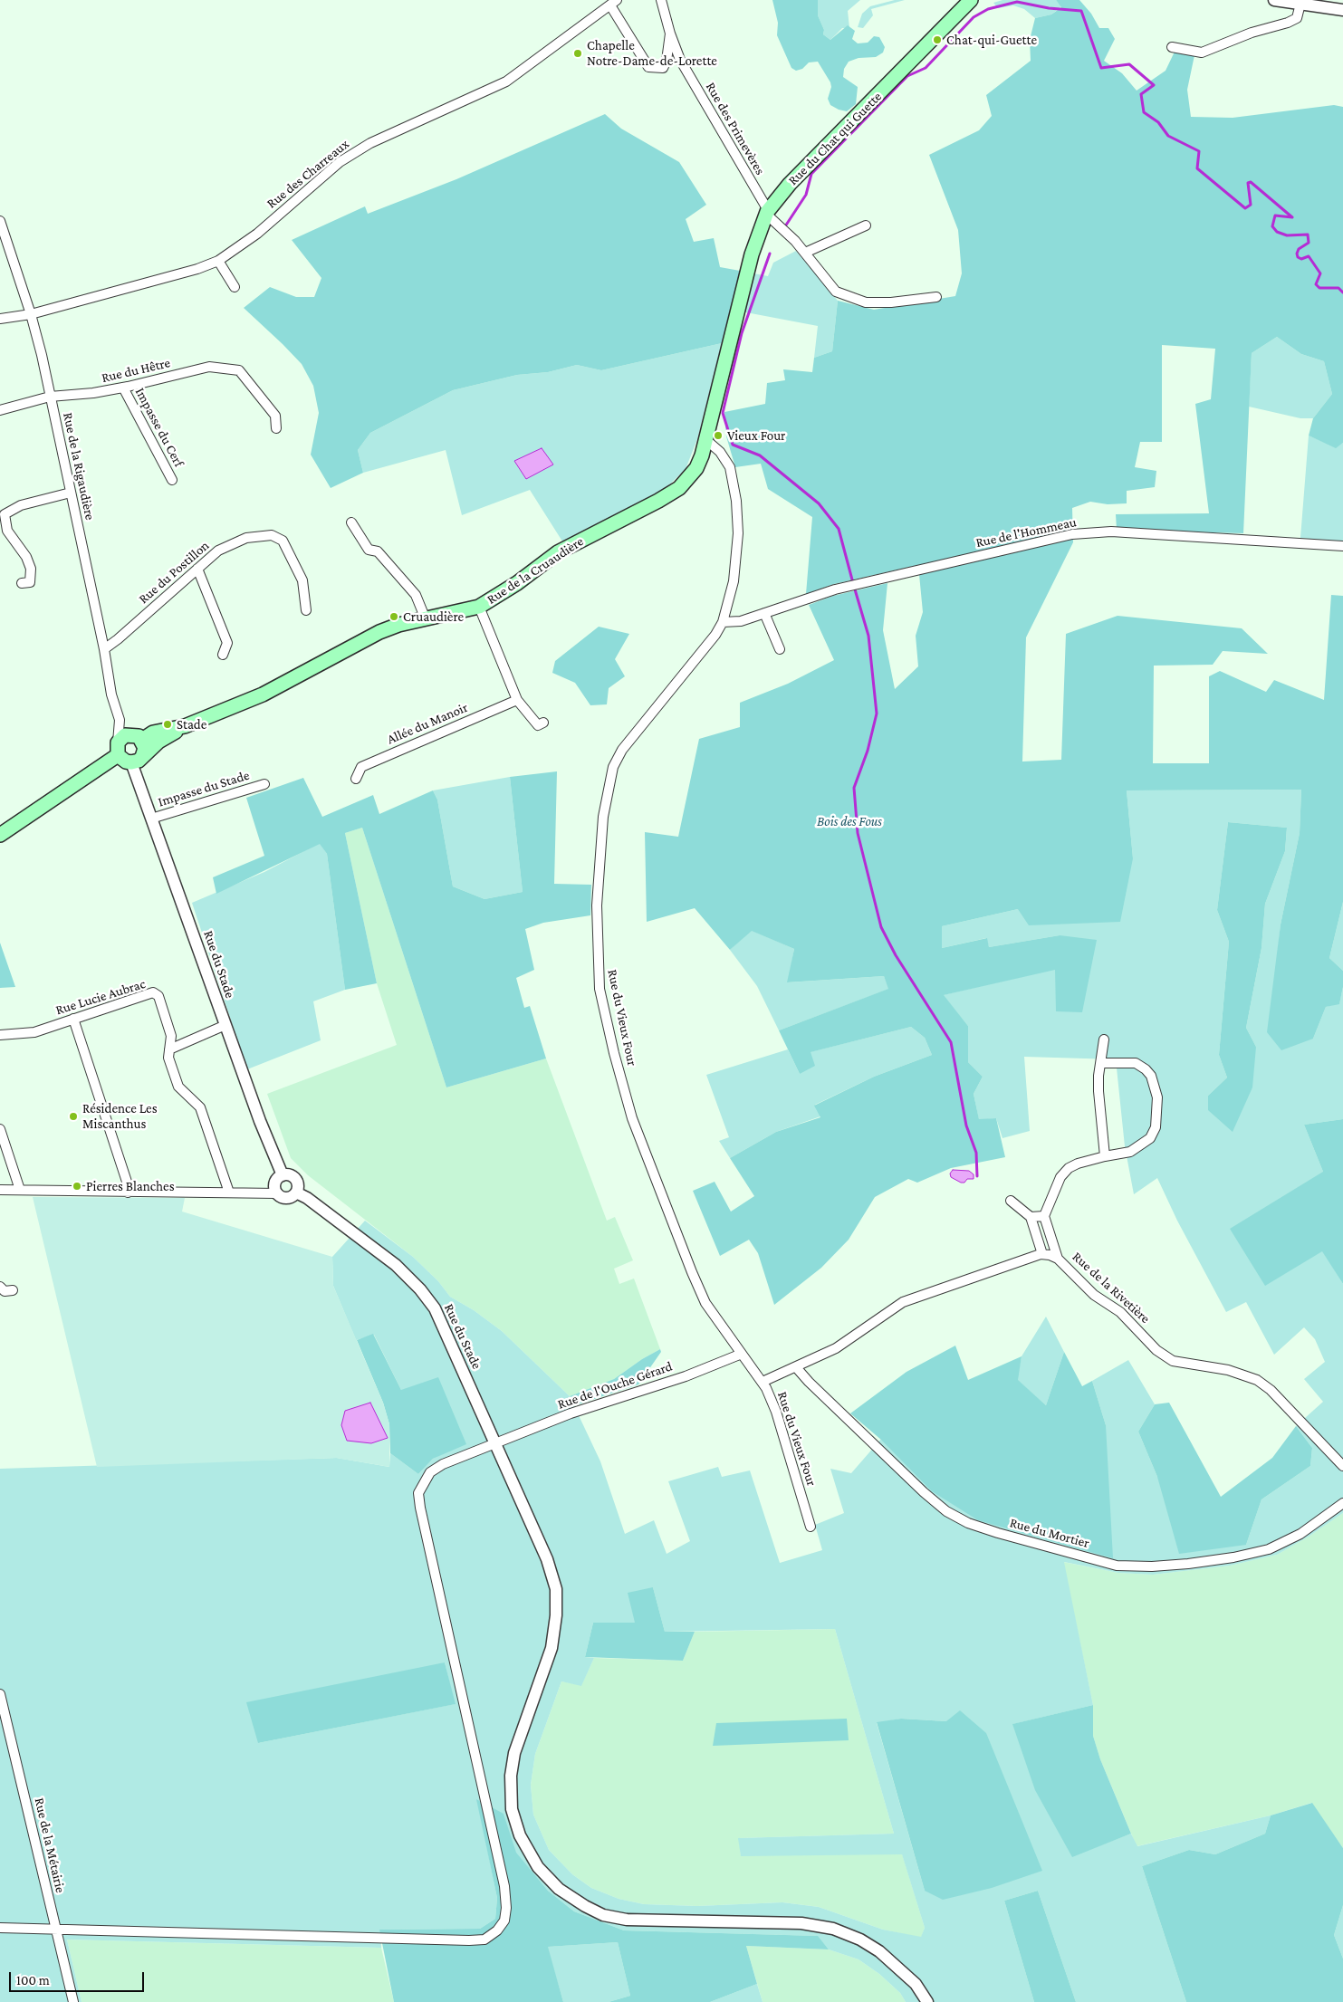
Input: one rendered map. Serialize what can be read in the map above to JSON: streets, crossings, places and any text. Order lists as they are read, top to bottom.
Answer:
{
  "streets": {
    "main road": ["Rue du Chat qui Guette", "Rue de la Cruaudière"],
    "street": [
      "Rue des Primevères",
      "Rue des Charreaux",
      "Rue du Hêtre",
      "Impasse du Cerf",
      "Rue de la Rigaudière",
      "Rue de l'Hommeau",
      "Rue du Postillon",
      "Allée du Manoir",
      "Impasse du Stade",
      "Rue du Stade",
      "Rue Lucie Aubrac",
      "Rue du Vieux Four",
      "Rue de la Rivetière",
      "Rue de l'Ouche Gérard",
      "Rue du Mortier",
      "Rue de la Métairie"
    ]
  },
  "crossings": [
    ["Rue des Primevères", "Rue du Chat qui Guette"],
    ["Rue des Primevères", "Rue de la Cruaudière"],
    ["Rue du Chat qui Guette", "Rue de la Cruaudière"],
    ["Rue des Charreaux", "Rue de la Rigaudière"],
    ["Rue du Hêtre", "Impasse du Cerf"],
    ["Rue du Hêtre", "Rue de la Rigaudière"],
    ["Rue de la Rigaudière", "Rue de la Cruaudière"],
    ["Rue de la Rigaudière", "Rue du Postillon"],
    ["Rue de la Rigaudière", "Rue du Stade"],
    ["Rue de l'Hommeau", "Rue du Vieux Four"],
    ["Rue de la Cruaudière", "Rue du Stade"],
    ["Rue de la Cruaudière", "Rue du Vieux Four"],
    ["Impasse du Stade", "Rue du Stade"],
    ["Rue du Stade", "Rue de l'Ouche Gérard"],
    ["Rue du Vieux Four", "Rue de l'Ouche Gérard"],
    ["Rue de l'Ouche Gérard", "Rue de la Métairie"]
  ],
  "parks": ["Bois des Fous"],
  "places": [
    "Chat-qui-Guette",
    "Chapelle Notre-Dame-de-Lorette",
    "Vieux Four",
    "Cruaudière",
    "Stade",
    "Résidence Les Miscanthus",
    "Pierres Blanches"
  ],
  "scale_bar": "100 m"
}
